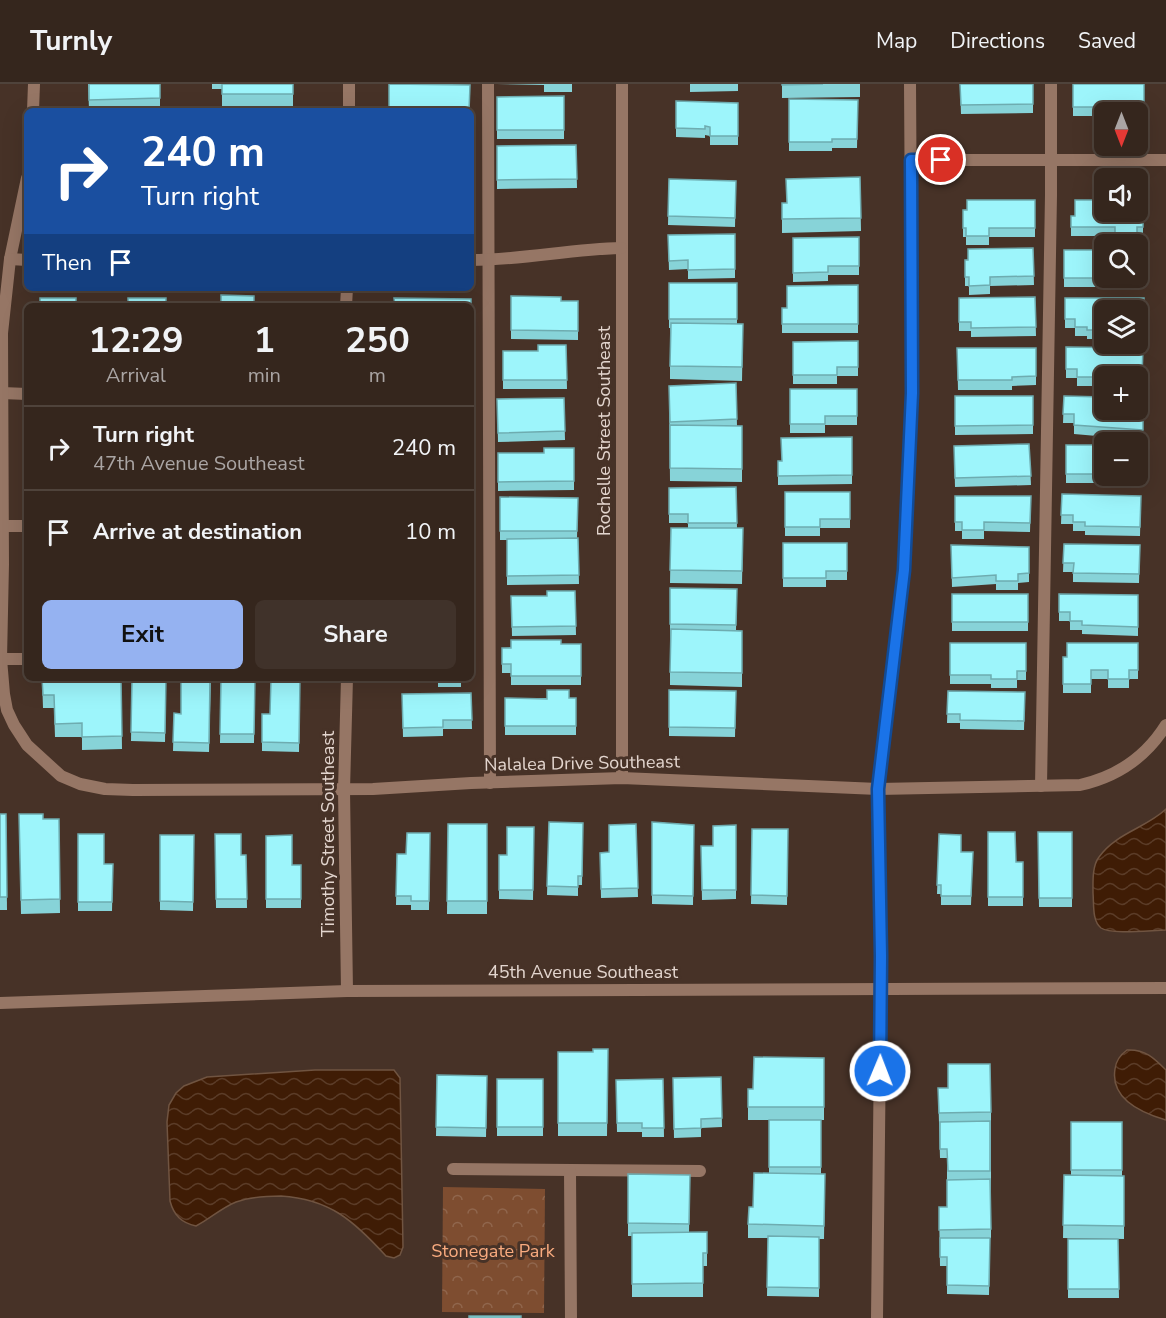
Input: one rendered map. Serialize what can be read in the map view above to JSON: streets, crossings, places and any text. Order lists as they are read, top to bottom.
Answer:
{
  "streets": {
    "street": [
      "Rochelle Street Southeast",
      "Nalalea Drive Southeast",
      "Timothy Street Southeast",
      "45th Avenue Southeast"
    ]
  },
  "crossings": [
    ["Rochelle Street Southeast", "Nalalea Drive Southeast"],
    ["Nalalea Drive Southeast", "Timothy Street Southeast"],
    ["Timothy Street Southeast", "45th Avenue Southeast"]
  ],
  "parks": ["Stonegate Park"],
  "north": "bottom",
  "page": {
    "header": "Turnly",
    "nav": ["Map", "Directions", "Saved"],
    "map_buttons": ["+", "−"],
    "turn": ["240 m", "Turn right"],
    "then": "Then",
    "eta": [
      "12:29",
      "Arrival",
      "1",
      "min",
      "250",
      "m"
    ],
    "list": [
      {
        "name": "Turn right",
        "note": "47th Avenue Southeast",
        "value": "240 m"
      },
      {
        "name": "Arrive at destination",
        "value": "10 m"
      }
    ],
    "buttons": ["Exit", "Share"]
  }
}
